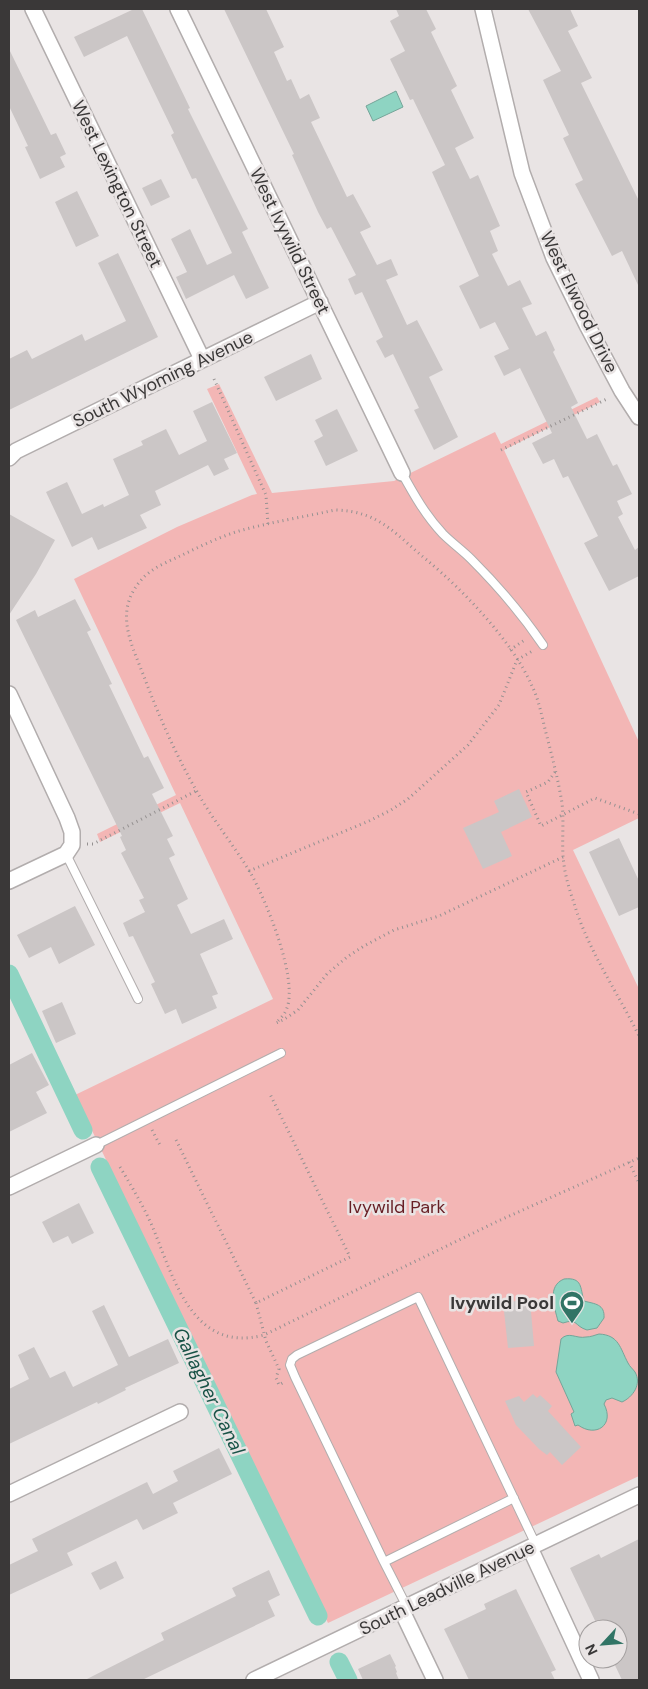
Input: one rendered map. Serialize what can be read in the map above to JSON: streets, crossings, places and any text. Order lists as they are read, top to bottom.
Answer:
{
  "streets": {
    "street": [
      "West Lexington Street",
      "West Ivywild Street",
      "West Elwood Drive",
      "South Wyoming Avenue",
      "South Leadville Avenue"
    ]
  },
  "crossings": [
    ["West Lexington Street", "South Wyoming Avenue"],
    ["West Ivywild Street", "South Wyoming Avenue"]
  ],
  "water": ["Gallagher Canal"],
  "parks": ["Ivywild Park"],
  "places": {
    "sports": ["Ivywild Pool"]
  },
  "north": "bottom left"
}
